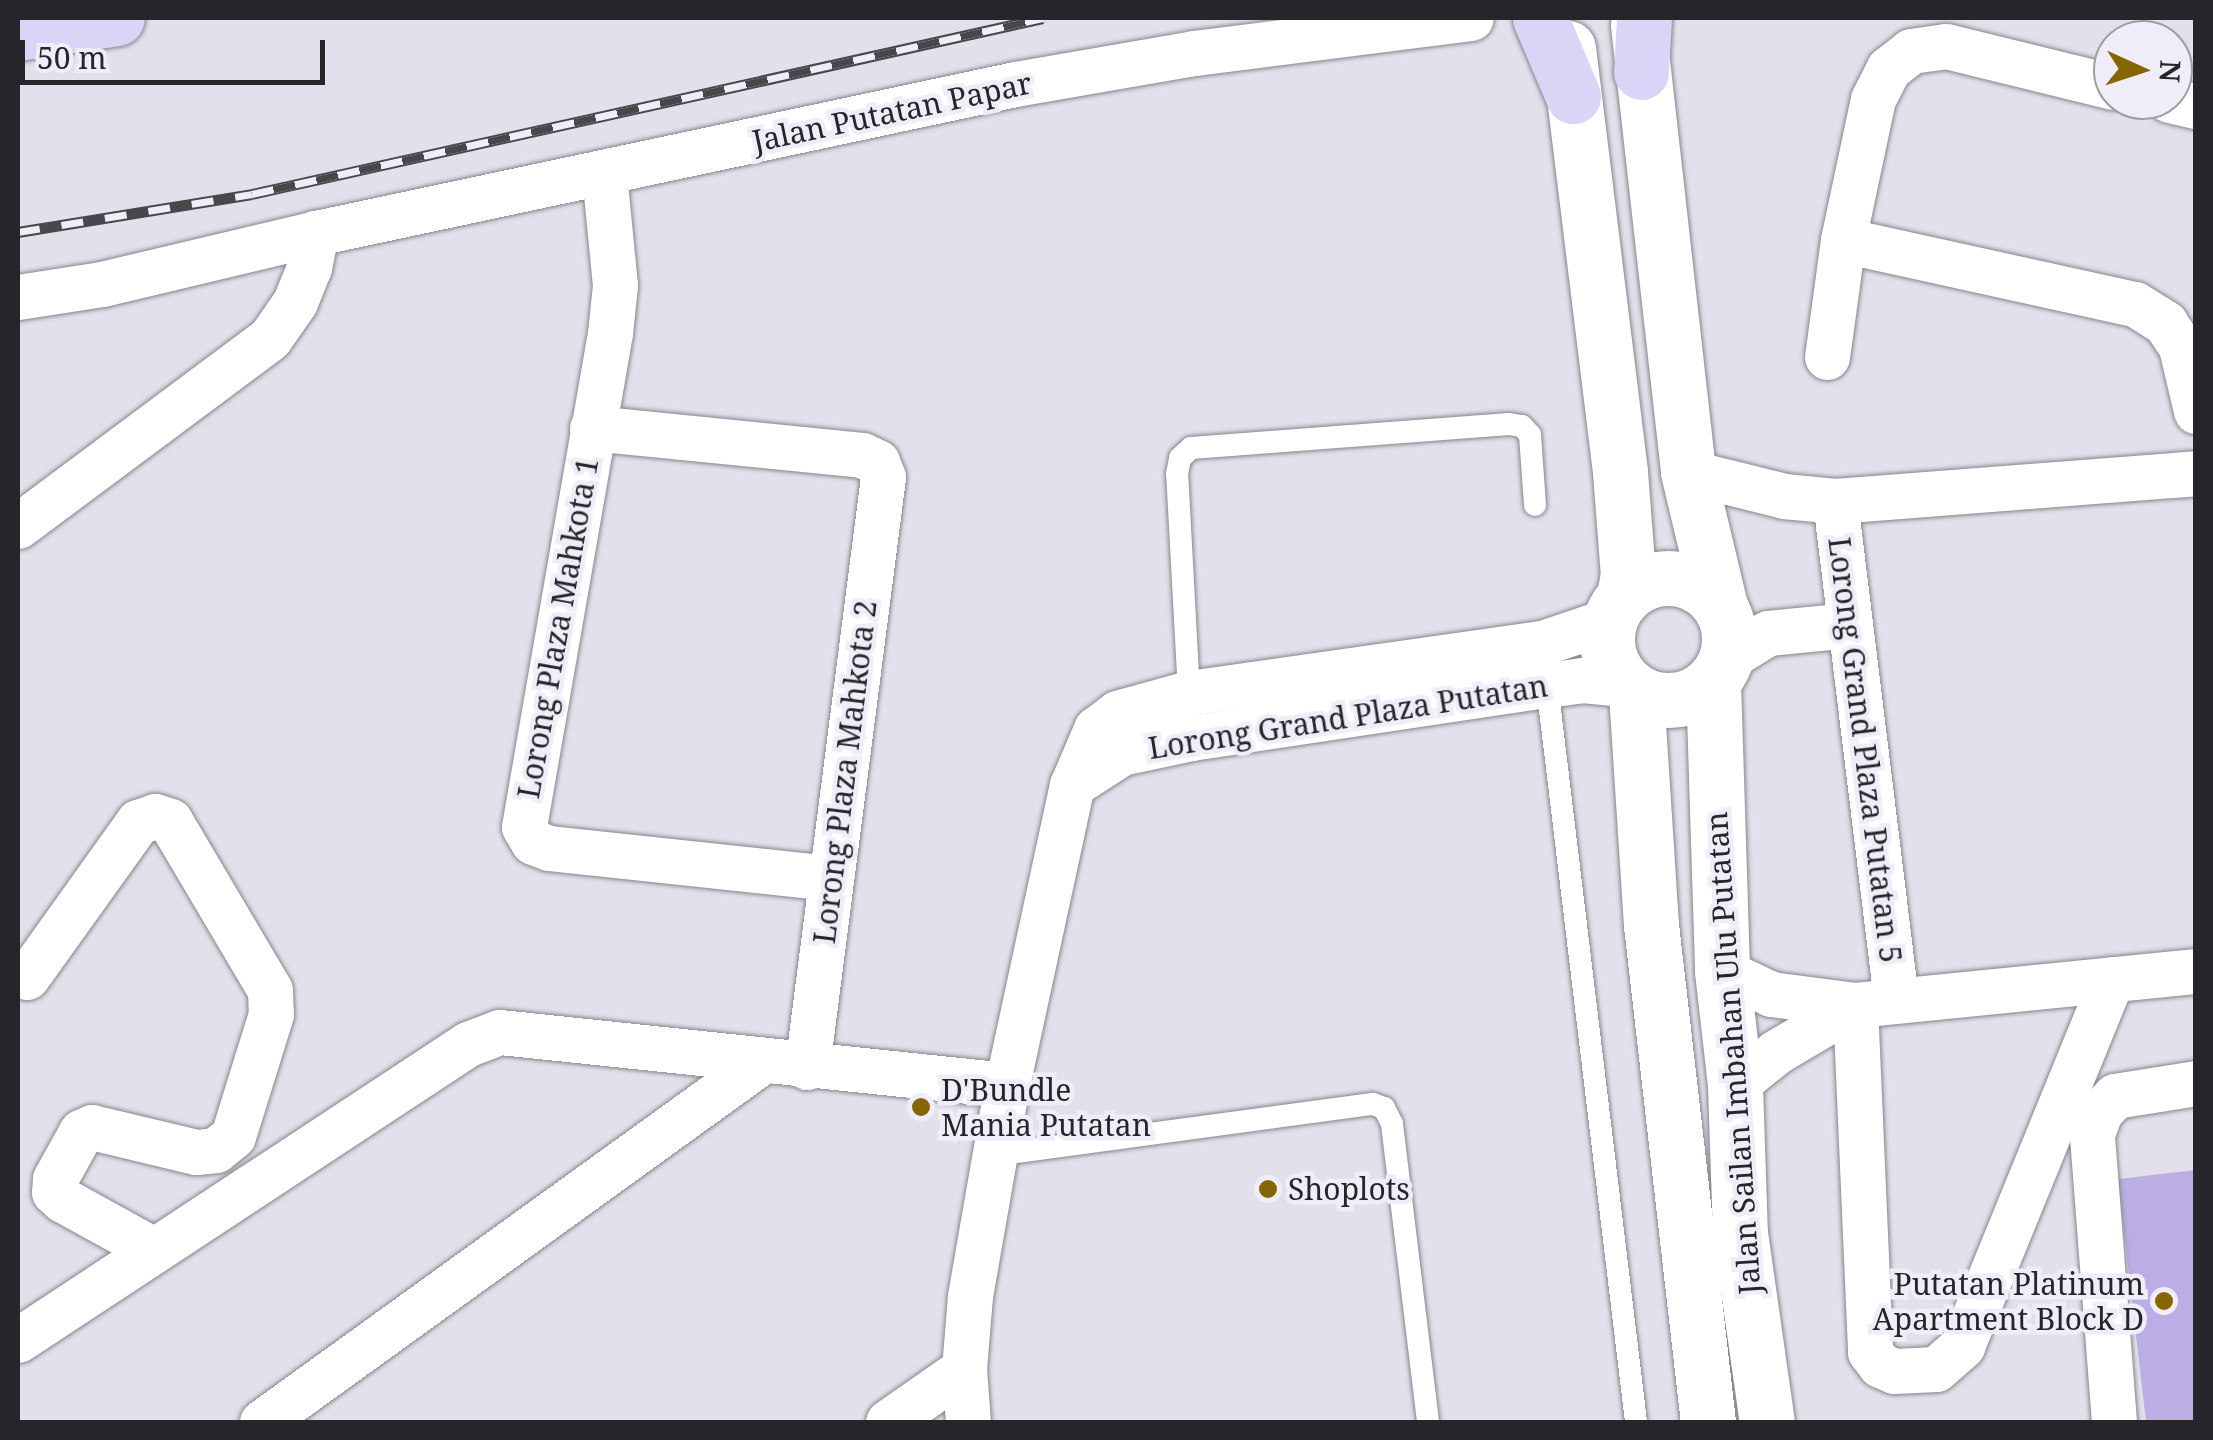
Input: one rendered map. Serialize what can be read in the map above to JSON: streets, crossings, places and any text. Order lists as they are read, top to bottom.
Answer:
{
  "streets": {
    "street": [
      "Jalan Putatan Papar",
      "Lorong Plaza Mahkota 1",
      "Lorong Grand Plaza Putatan",
      "Lorong Grand Plaza Putatan 5",
      "Lorong Plaza Mahkota 2",
      "Jalan Sailan Imbahan Ulu Putatan"
    ]
  },
  "crossings": [
    ["Jalan Putatan Papar", "Lorong Plaza Mahkota 1"],
    ["Lorong Plaza Mahkota 1", "Lorong Plaza Mahkota 2"],
    ["Lorong Grand Plaza Putatan", "Jalan Sailan Imbahan Ulu Putatan"]
  ],
  "places": ["D'Bundle Mania Putatan", "Shoplots", "Putatan Platinum Apartment Block D"],
  "scale_bar": "50 m",
  "north": "right"
}
